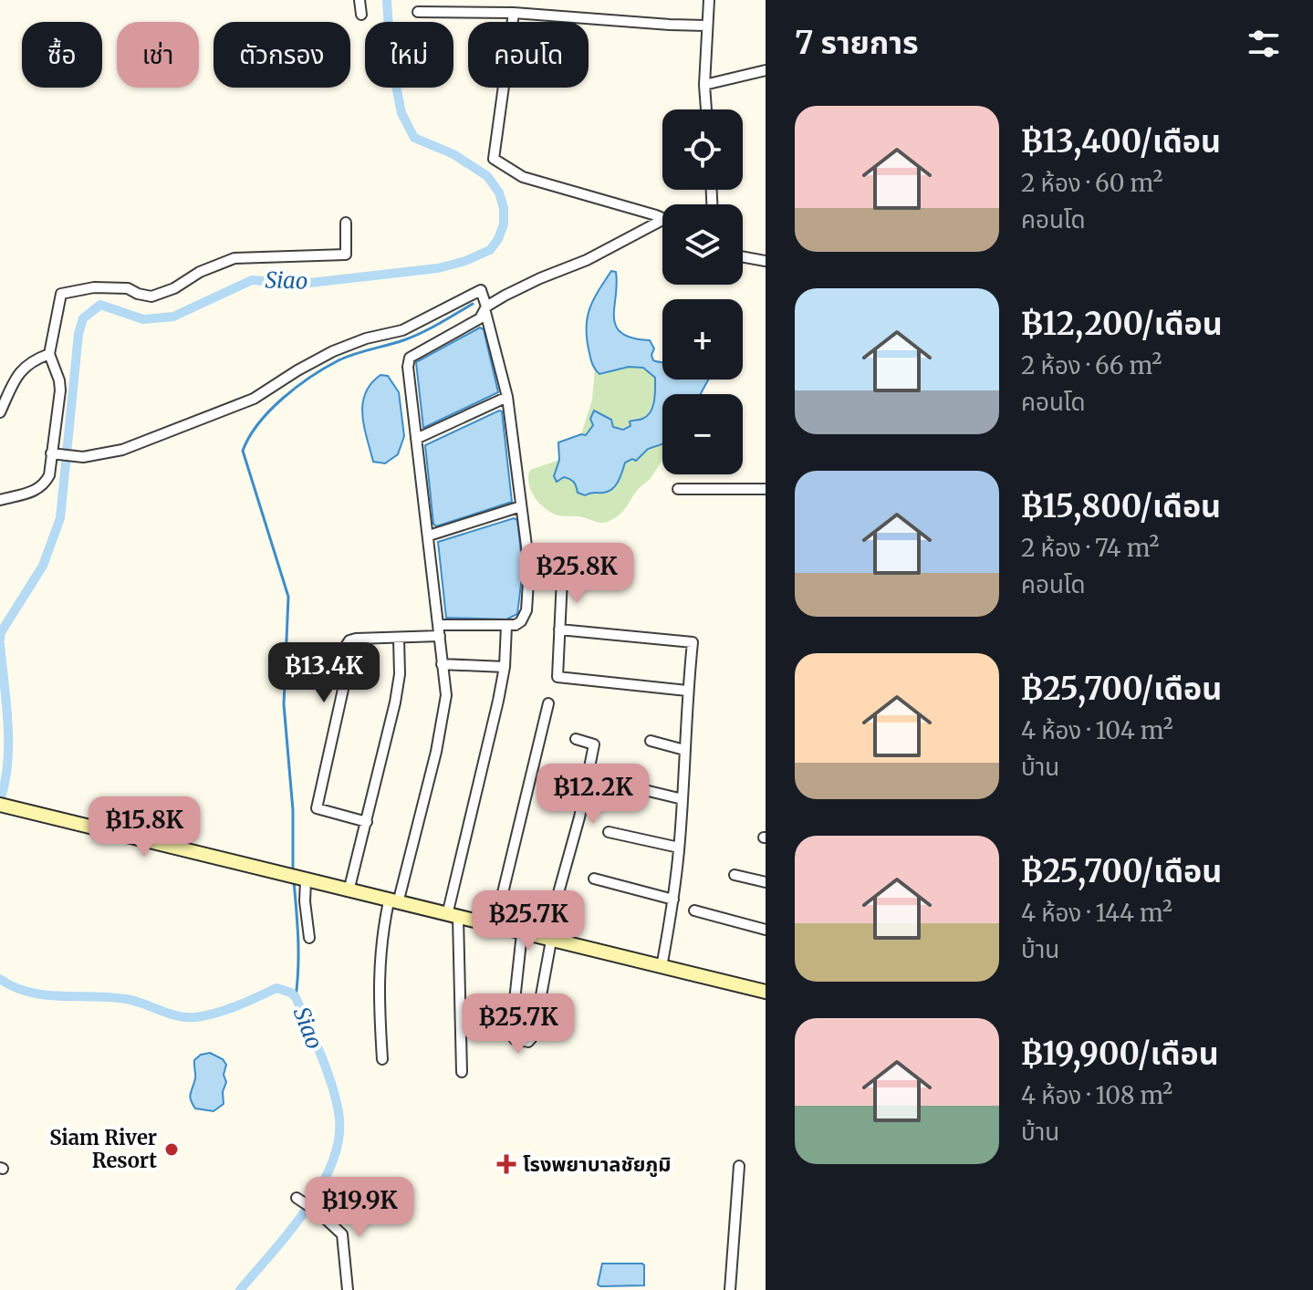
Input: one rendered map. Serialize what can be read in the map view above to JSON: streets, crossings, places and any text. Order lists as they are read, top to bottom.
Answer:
{
  "water": ["Siao"],
  "places": {
    "other": ["Siam River Resort"],
    "health": ["โรงพยาบาลชัยภูมิ"]
  },
  "page": {
    "heading": "7 รายการ",
    "chip": [
      "ซื้อ",
      "เช่า",
      "ตัวกรอง",
      "ใหม่",
      "คอนโด"
    ],
    "list": [
      {
        "name": "฿13,400/เดือน",
        "note": "2 ห้อง · 60 m² · คอนโด"
      },
      {
        "name": "฿12,200/เดือน",
        "note": "2 ห้อง · 66 m² · คอนโด"
      },
      {
        "name": "฿15,800/เดือน",
        "note": "2 ห้อง · 74 m² · คอนโด"
      },
      {
        "name": "฿25,700/เดือน",
        "note": "4 ห้อง · 104 m² · บ้าน"
      },
      {
        "name": "฿25,700/เดือน",
        "note": "4 ห้อง · 144 m² · บ้าน"
      },
      {
        "name": "฿19,900/เดือน",
        "note": "4 ห้อง · 108 m² · บ้าน"
      }
    ],
    "map_buttons": ["+", "−"],
    "price": [
      "฿25.8K",
      "฿13.4K",
      "฿12.2K",
      "฿15.8K",
      "฿25.7K",
      "฿25.7K",
      "฿19.9K"
    ]
  }
}
